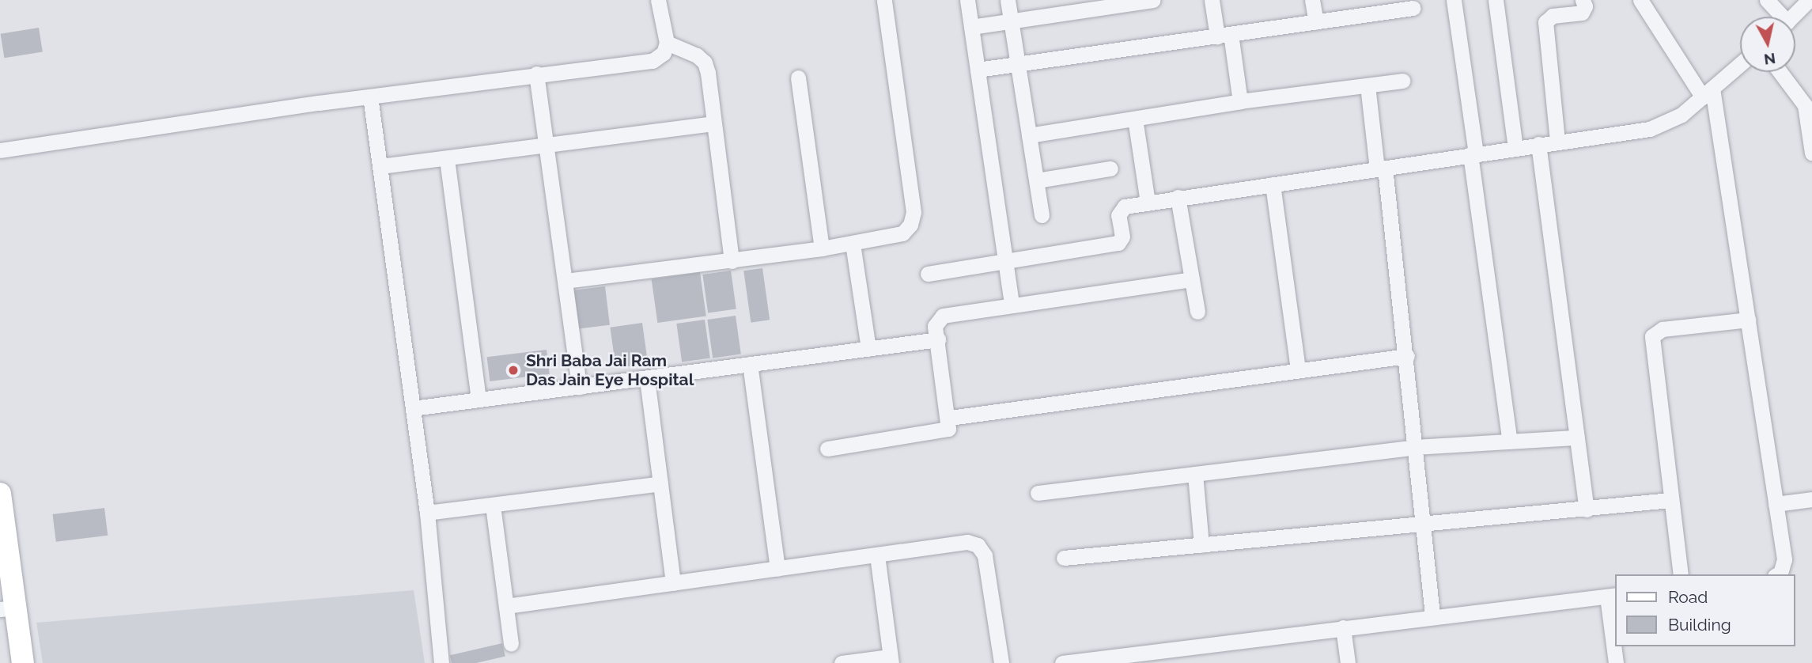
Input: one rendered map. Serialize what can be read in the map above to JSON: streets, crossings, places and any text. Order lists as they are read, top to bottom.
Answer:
{
  "places": ["Shri Baba Jai Ram Das Jain Eye Hospital"],
  "legend": ["Road", "Building"],
  "north": "bottom"
}
